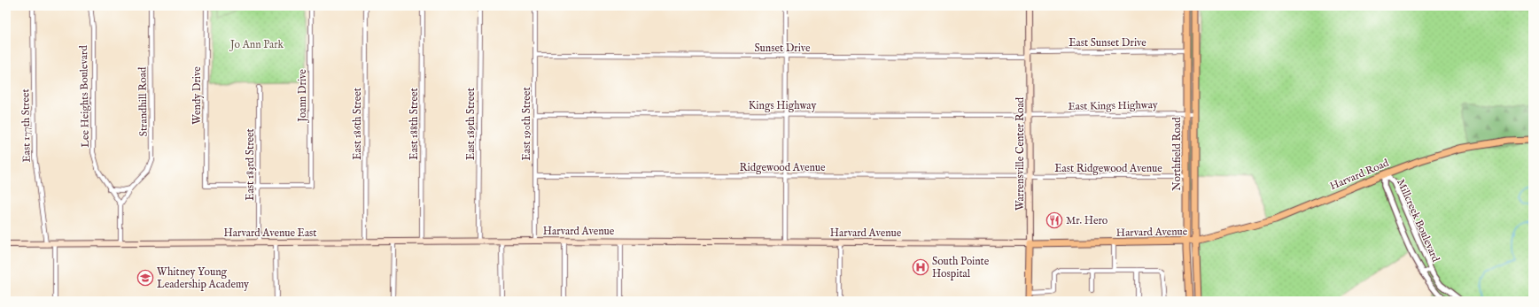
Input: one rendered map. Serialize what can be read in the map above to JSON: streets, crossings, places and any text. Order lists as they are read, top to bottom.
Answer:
{
  "streets": {
    "main road": [
      "Warrensville Center Road",
      "Northfield Road",
      "Harvard Road",
      "Harvard Avenue",
      "Harvard Avenue East"
    ],
    "street": [
      "East Sunset Drive",
      "Sunset Drive",
      "Wendy Drive",
      "Joann Drive",
      "Lee Heights Boulevard",
      "Strandhill Road",
      "Kings Highway",
      "East Kings Highway",
      "East 186th Street",
      "East 188th Street",
      "East 189th Street",
      "East 190th Street",
      "East 177th Street",
      "East 183rd Street",
      "Ridgewood Avenue",
      "East Ridgewood Avenue",
      "Millcreek Boulevard"
    ]
  },
  "crossings": [
    ["East Sunset Drive", "Sunset Drive"],
    ["East Sunset Drive", "Warrensville Center Road"],
    ["East Sunset Drive", "Northfield Road"],
    ["Sunset Drive", "East 190th Street"],
    ["Sunset Drive", "Warrensville Center Road"],
    ["Wendy Drive", "Joann Drive"],
    ["Wendy Drive", "East 183rd Street"],
    ["Joann Drive", "East 183rd Street"],
    ["Lee Heights Boulevard", "Strandhill Road"],
    ["Kings Highway", "East Kings Highway"],
    ["Kings Highway", "East 190th Street"],
    ["Kings Highway", "Warrensville Center Road"],
    ["East Kings Highway", "Warrensville Center Road"],
    ["East Kings Highway", "Northfield Road"],
    ["East 186th Street", "Harvard Avenue East"],
    ["East 188th Street", "Harvard Avenue East"],
    ["East 189th Street", "Harvard Avenue East"],
    ["East 190th Street", "Ridgewood Avenue"],
    ["East 190th Street", "Harvard Avenue"],
    ["East 190th Street", "Harvard Avenue East"],
    ["East 177th Street", "Harvard Avenue East"],
    ["Warrensville Center Road", "Ridgewood Avenue"],
    ["Warrensville Center Road", "East Ridgewood Avenue"],
    ["Warrensville Center Road", "Harvard Avenue"],
    ["Northfield Road", "East Ridgewood Avenue"],
    ["Northfield Road", "Harvard Road"],
    ["Northfield Road", "Harvard Avenue"],
    ["East 183rd Street", "Harvard Avenue East"],
    ["Ridgewood Avenue", "East Ridgewood Avenue"],
    ["Harvard Road", "Millcreek Boulevard"],
    ["Harvard Road", "Harvard Avenue"],
    ["Harvard Avenue", "Harvard Avenue East"]
  ],
  "parks": ["Jo Ann Park"],
  "places": {
    "restaurant": ["Mr. Hero"],
    "hospital": ["South Pointe Hospital"],
    "school or university": ["Whitney Young Leadership Academy"]
  }
}
